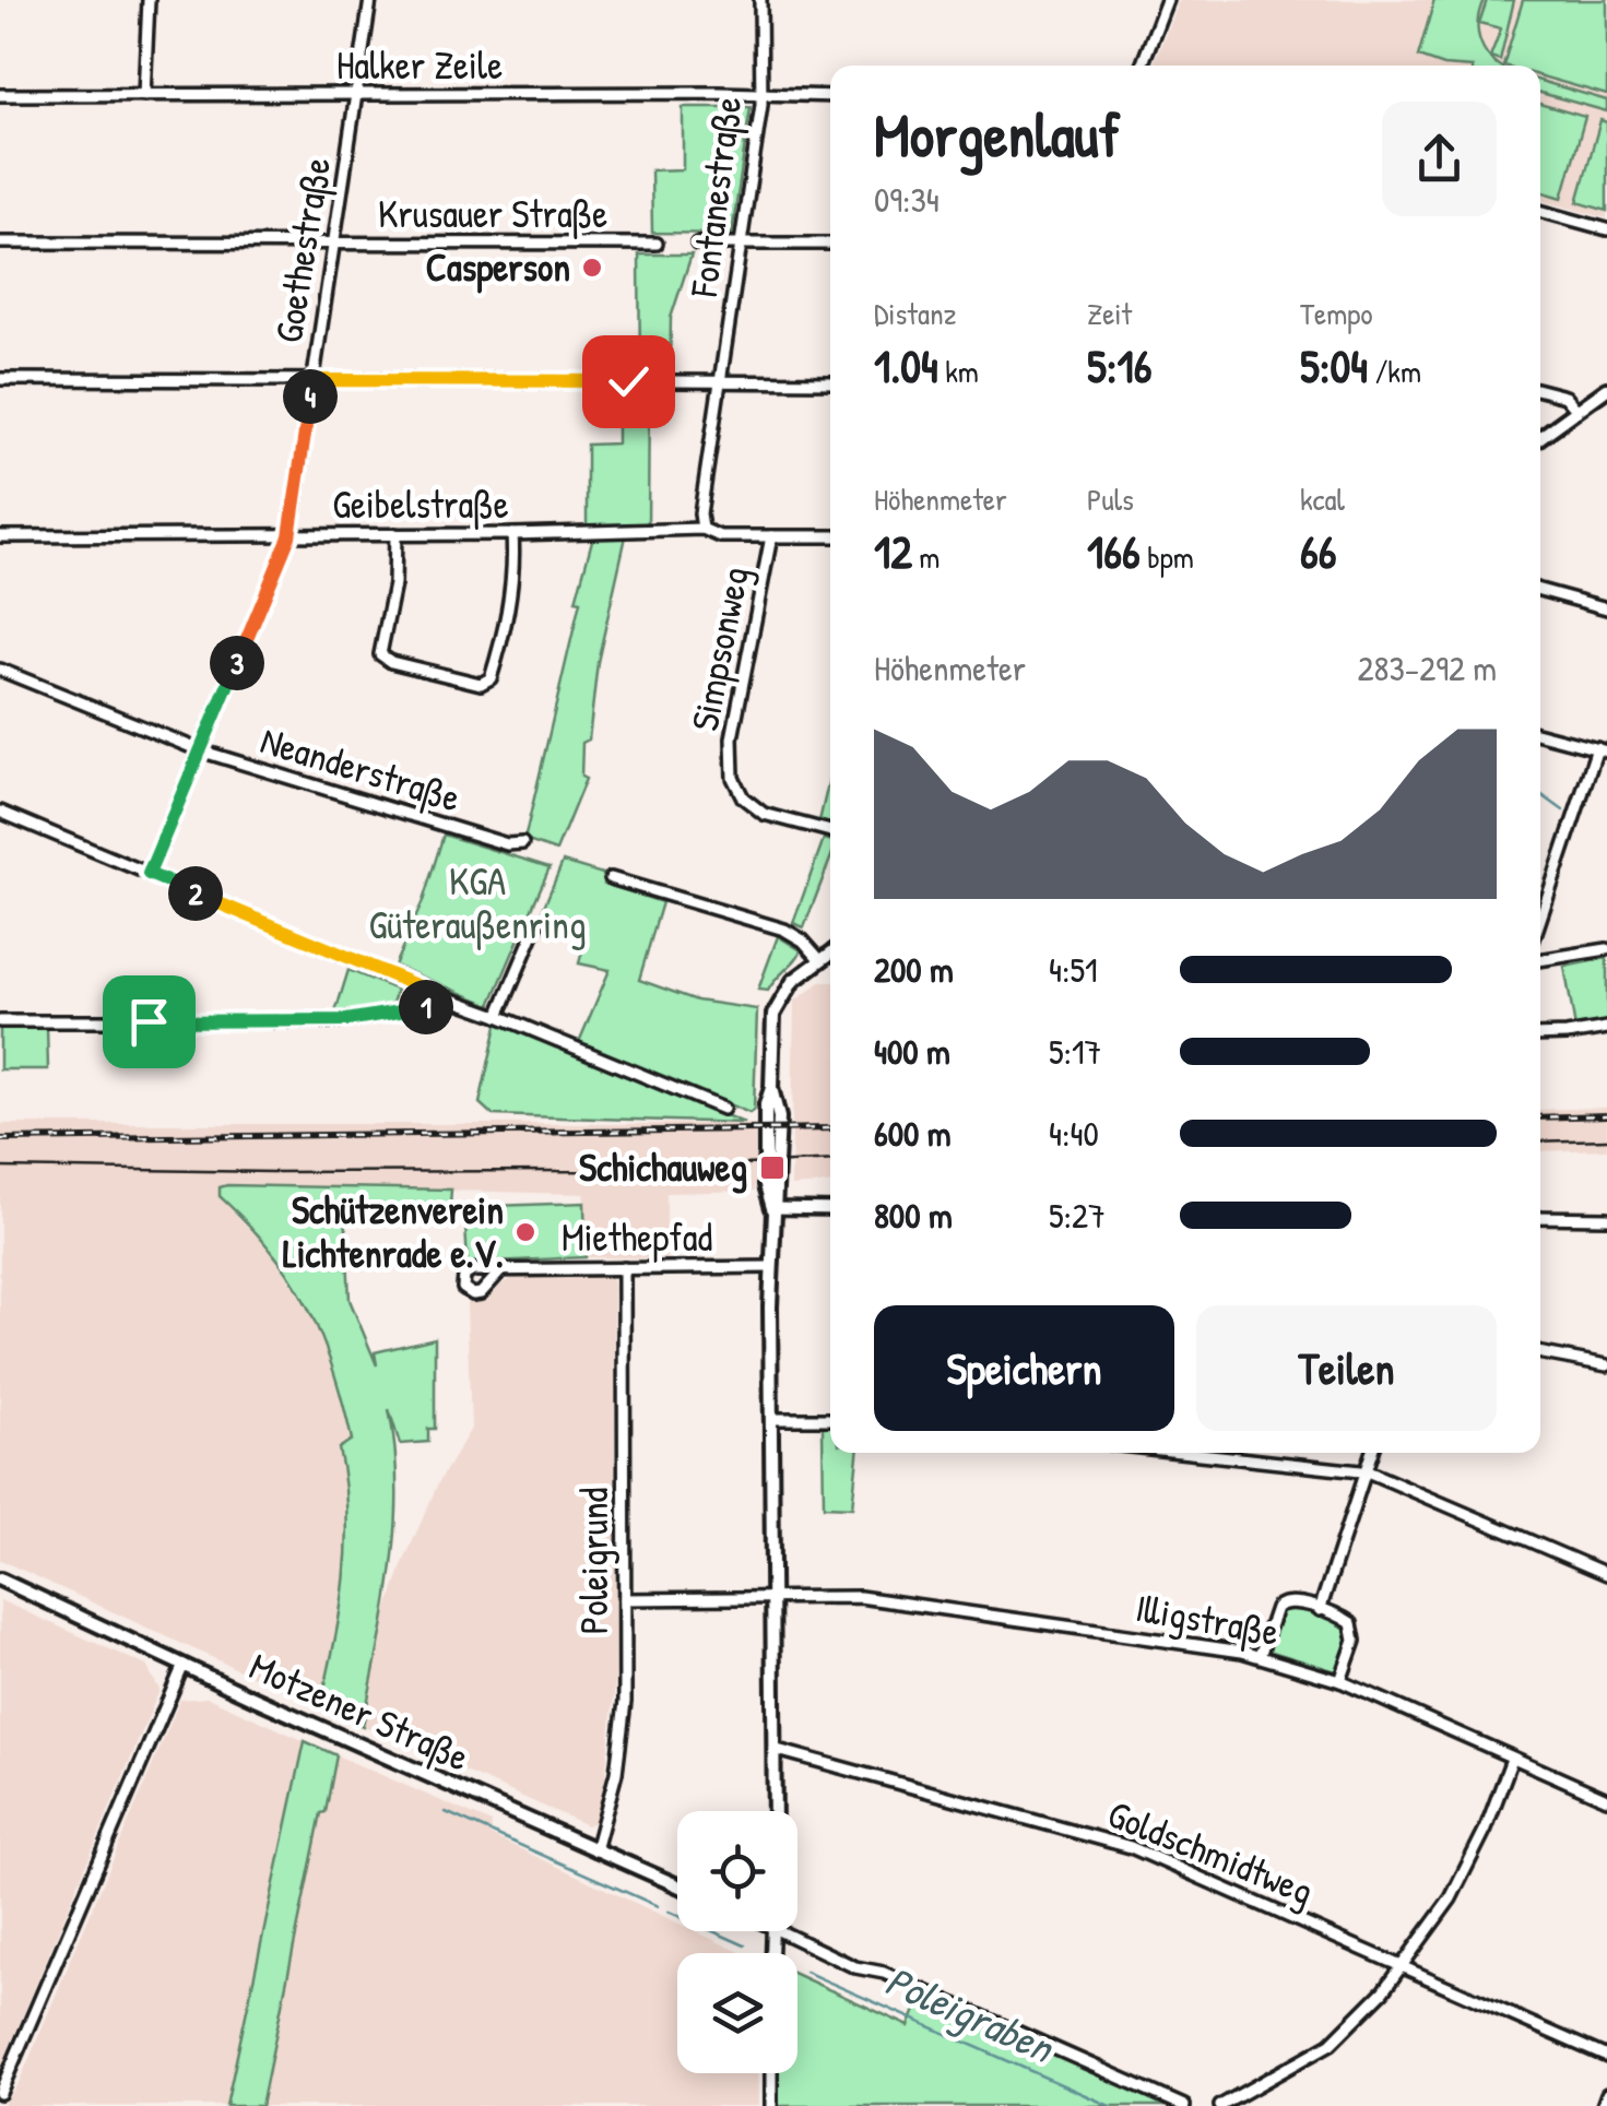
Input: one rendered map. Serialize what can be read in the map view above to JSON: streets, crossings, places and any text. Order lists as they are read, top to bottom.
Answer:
{
  "streets": {
    "street": [
      "Halker Zeile",
      "Fontanestraße",
      "Krusauer Straße",
      "Goethestraße",
      "Geibelstraße",
      "Simpsonweg",
      "Neanderstraße",
      "Miethepfad",
      "Poleigrund",
      "Illigstraße",
      "Motzener Straße",
      "Goldschmidtweg"
    ]
  },
  "crossings": [
    ["Halker Zeile", "Fontanestraße"],
    ["Halker Zeile", "Goethestraße"],
    ["Fontanestraße", "Geibelstraße"],
    ["Krusauer Straße", "Goethestraße"],
    ["Goethestraße", "Geibelstraße"],
    ["Goethestraße", "Neanderstraße"],
    ["Geibelstraße", "Simpsonweg"],
    ["Miethepfad", "Poleigrund"],
    ["Poleigrund", "Illigstraße"],
    ["Poleigrund", "Motzener Straße"]
  ],
  "water": ["Poleigraben"],
  "parks": ["KGA Güteraußenring"],
  "places": {
    "other": ["Casperson", "Schützenverein Lichtenrade e.V."],
    "transit": ["Schichauweg"]
  },
  "page": {
    "heading": ["Morgenlauf", "09:34"],
    "stats": [
      ["Distanz", "1.04 km"],
      ["Zeit", "5:16"],
      ["Tempo", "5:04 /km"],
      ["Höhenmeter", "12 m"],
      ["Puls", "166 bpm"],
      ["kcal", "66"]
    ],
    "pins": [
      "4",
      "3",
      "2",
      "1"
    ],
    "chart": ["Höhenmeter", "283–292 m"],
    "list": [
      {
        "name": "200 m",
        "note": "4:51"
      },
      {
        "name": "400 m",
        "note": "5:17"
      },
      {
        "name": "600 m",
        "note": "4:40"
      },
      {
        "name": "800 m",
        "note": "5:27"
      }
    ],
    "buttons": ["Speichern", "Teilen"]
  }
}
